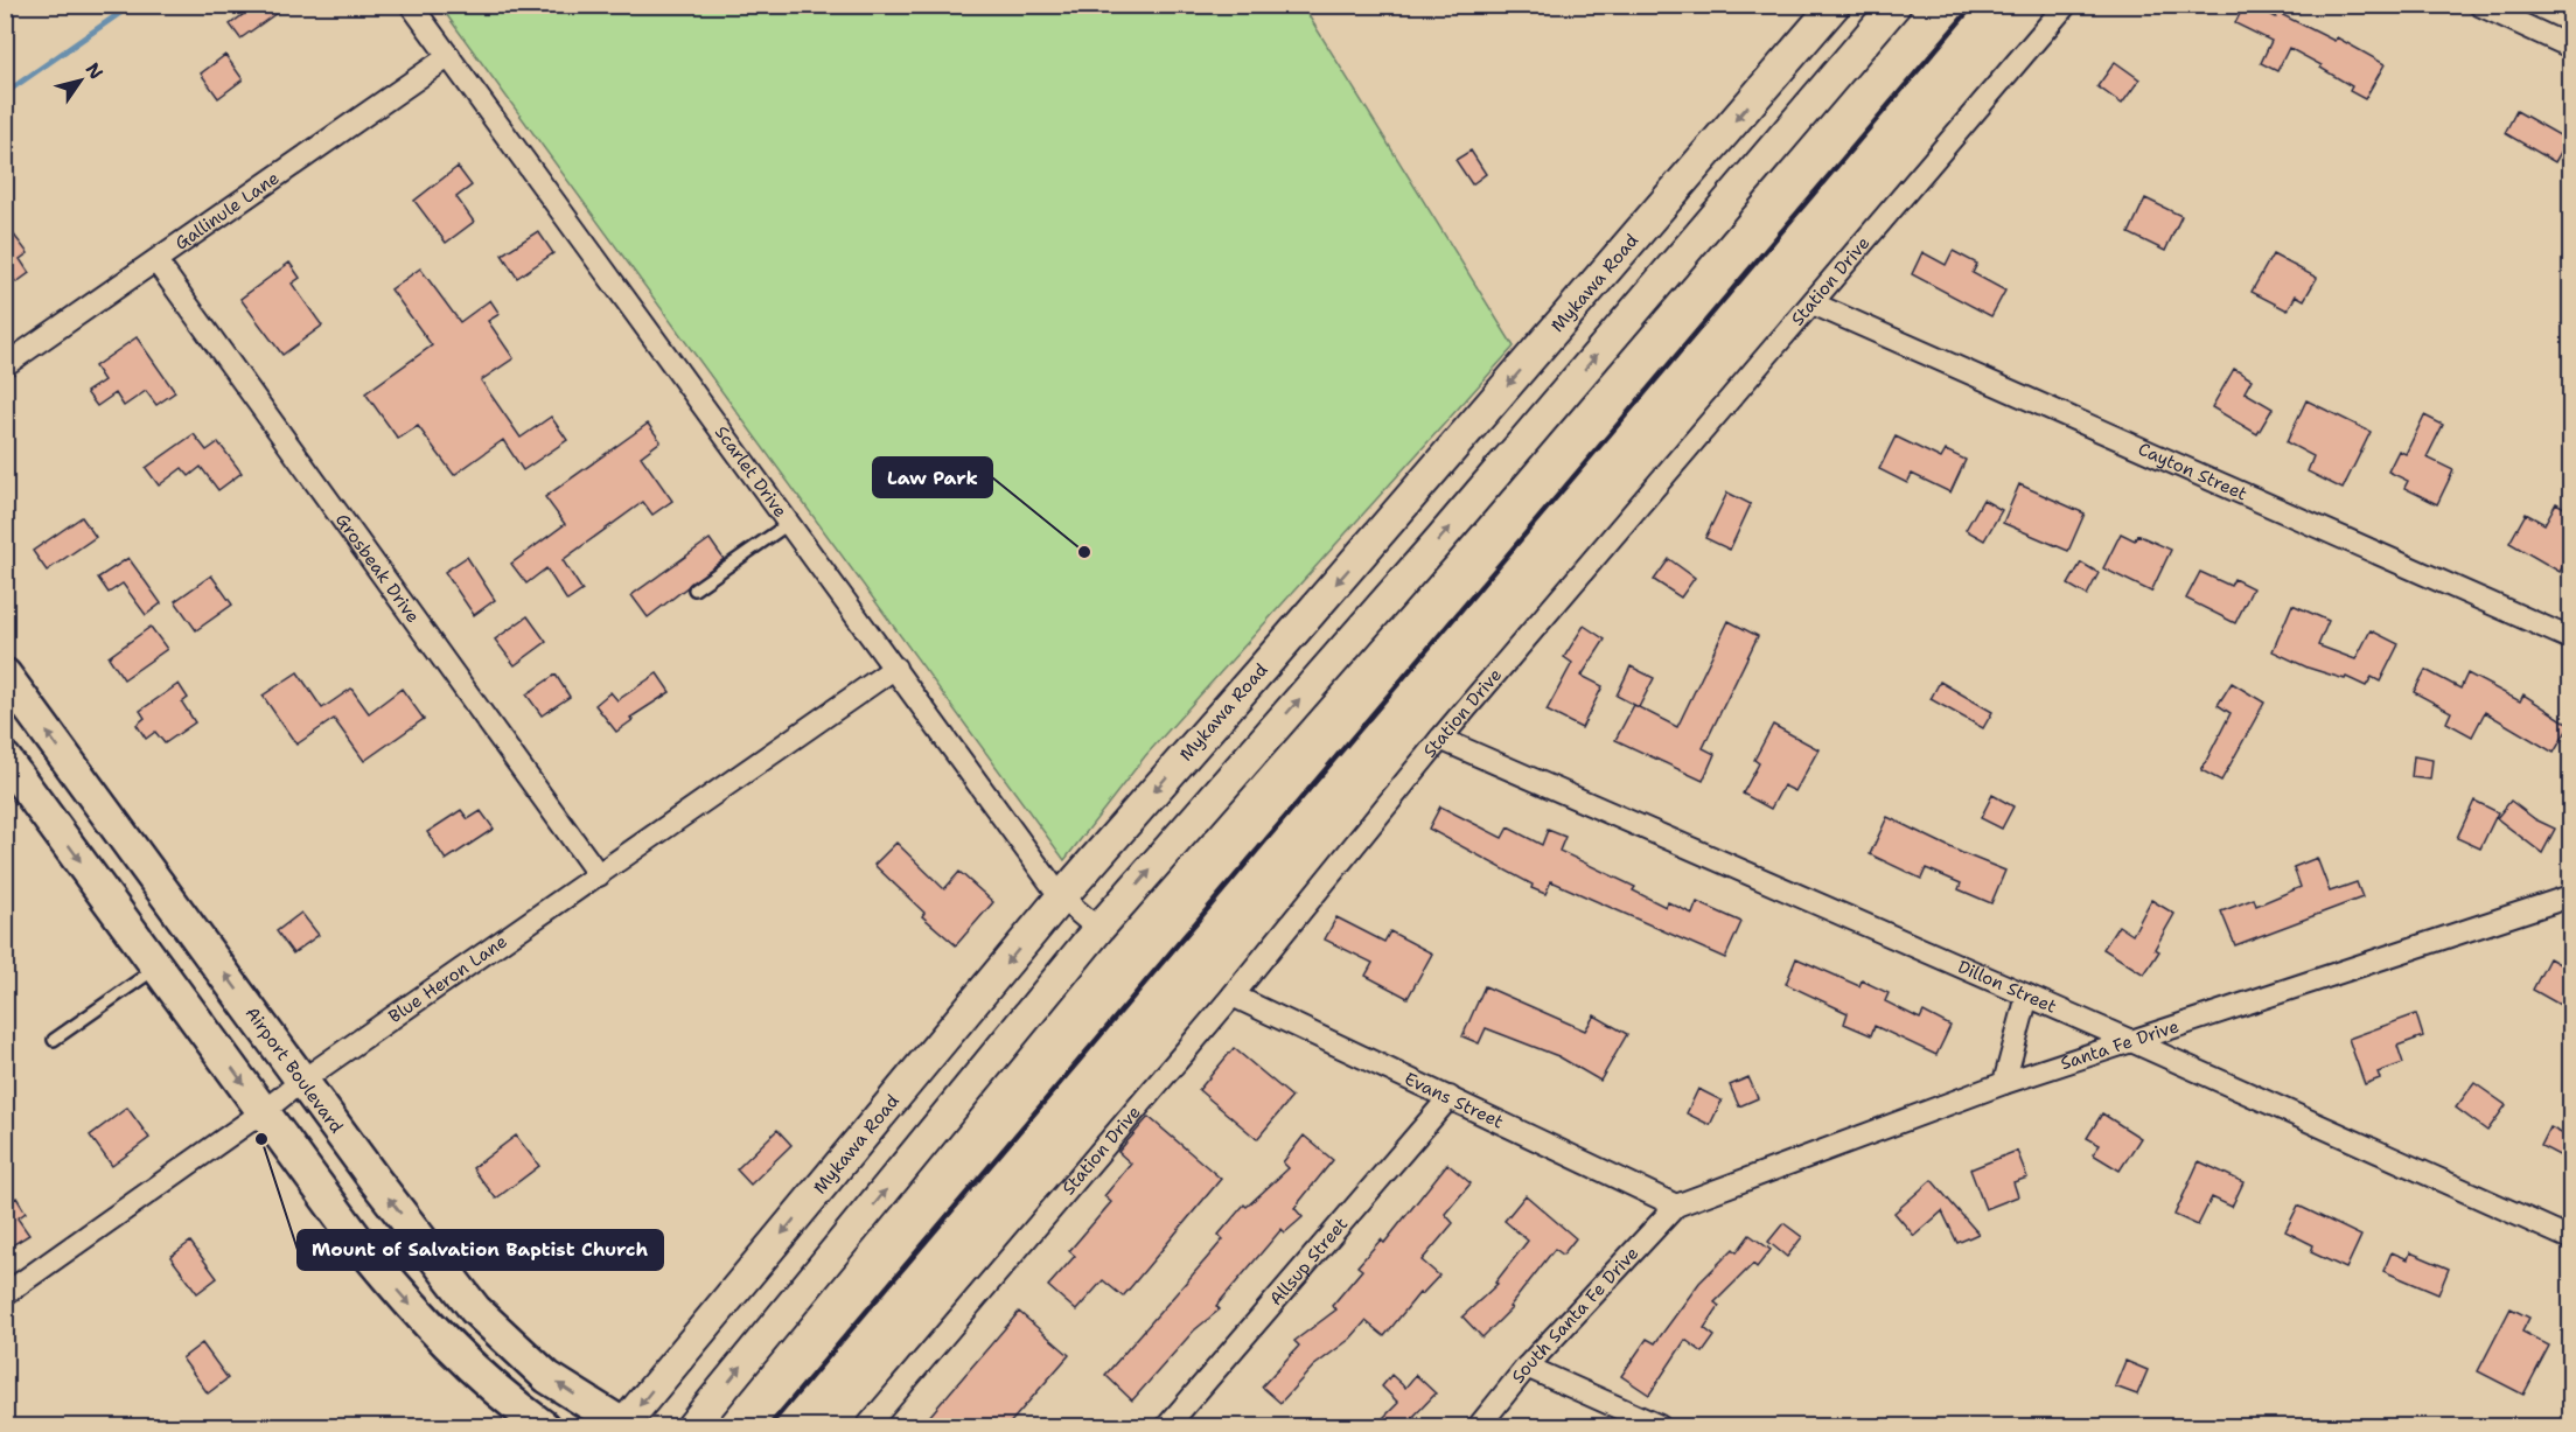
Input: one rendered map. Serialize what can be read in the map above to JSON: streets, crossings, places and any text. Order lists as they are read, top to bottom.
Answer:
{
  "streets": {
    "main road": ["Mykawa Road", "Airport Boulevard"],
    "street": [
      "Gallinule Lane",
      "Station Drive",
      "Scarlet Drive",
      "Cayton Street",
      "Grosbeak Drive",
      "Blue Heron Lane",
      "Dillon Street",
      "Santa Fe Drive",
      "Evans Street",
      "Allsup Street",
      "South Santa Fe Drive"
    ]
  },
  "crossings": [
    ["Gallinule Lane", "Scarlet Drive"],
    ["Gallinule Lane", "Grosbeak Drive"],
    ["Station Drive", "Cayton Street"],
    ["Station Drive", "Dillon Street"],
    ["Station Drive", "Evans Street"],
    ["Mykawa Road", "Scarlet Drive"],
    ["Mykawa Road", "Airport Boulevard"],
    ["Scarlet Drive", "Blue Heron Lane"],
    ["Grosbeak Drive", "Blue Heron Lane"],
    ["Blue Heron Lane", "Airport Boulevard"],
    ["Dillon Street", "Santa Fe Drive"],
    ["Santa Fe Drive", "Evans Street"],
    ["Santa Fe Drive", "South Santa Fe Drive"],
    ["Evans Street", "Allsup Street"],
    ["Evans Street", "South Santa Fe Drive"]
  ],
  "places": ["Law Park", "Mount of Salvation Baptist Church"],
  "north": "top right"
}
